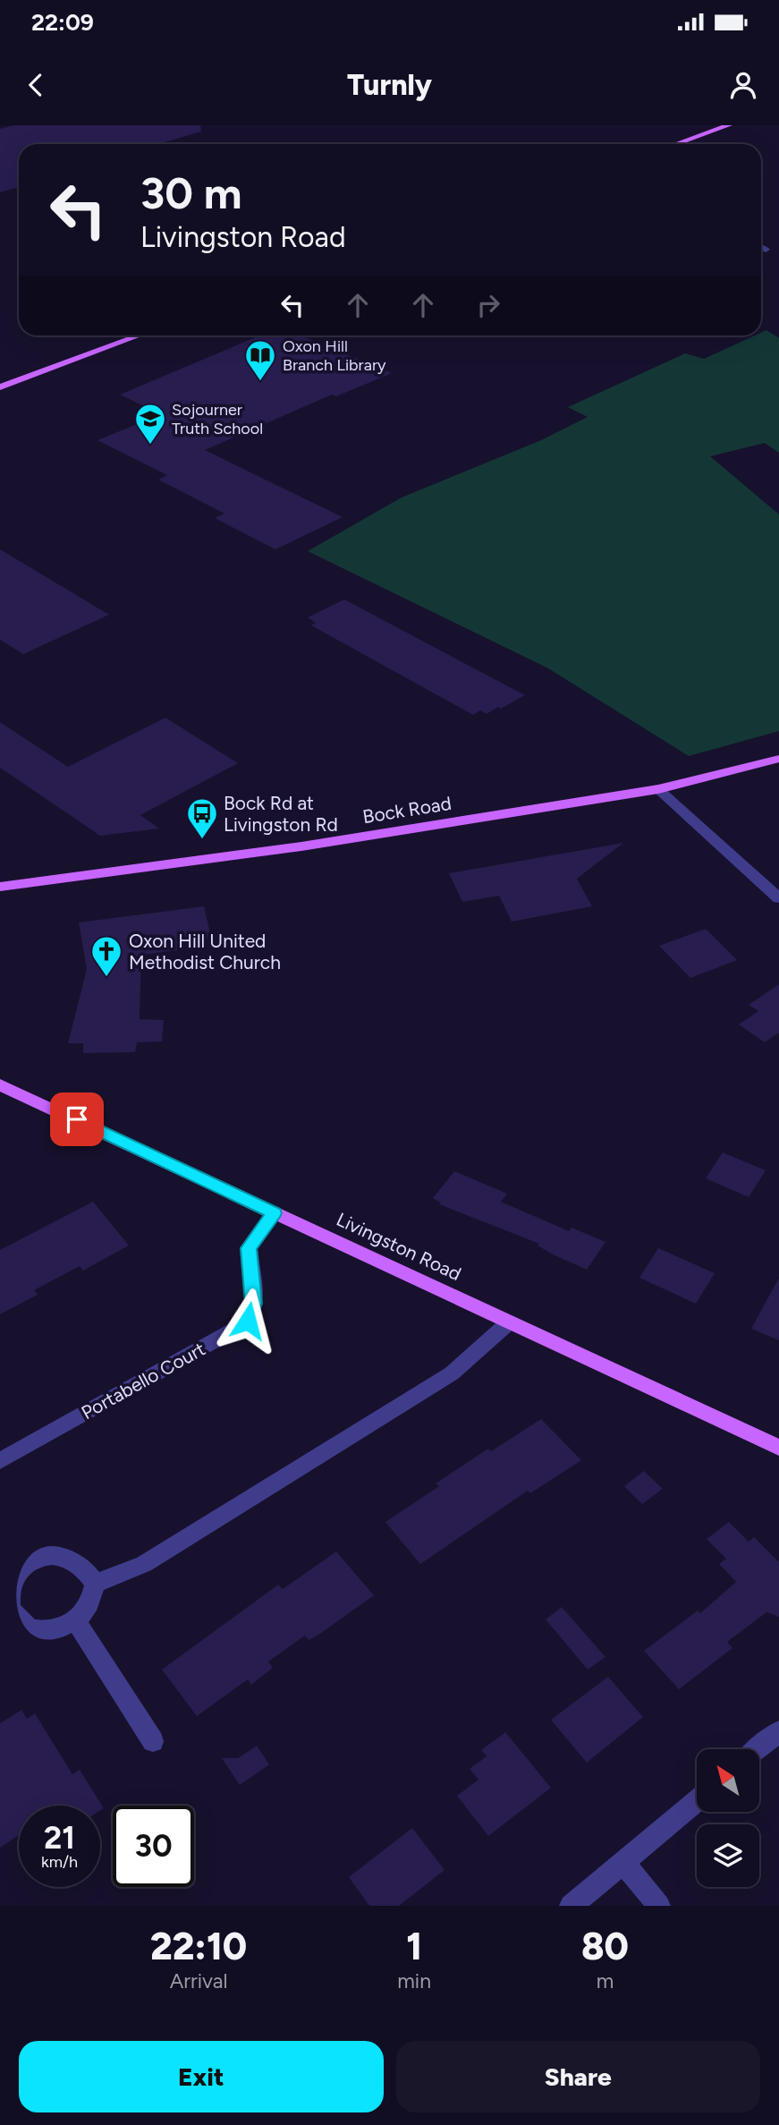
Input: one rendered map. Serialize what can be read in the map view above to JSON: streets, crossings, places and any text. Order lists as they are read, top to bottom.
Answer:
{
  "streets": {
    "main road": ["Bock Road", "Livingston Road"],
    "street": ["Portabello Court"]
  },
  "crossings": [
    ["Livingston Road", "Portabello Court"]
  ],
  "places": {
    "library": ["Oxon Hill Branch Library"],
    "school or university": ["Sojourner Truth School"],
    "bus stop": ["Bock Rd at Livingston Rd"],
    "church": ["Oxon Hill United Methodist Church"]
  },
  "north": "top left",
  "page": {
    "status": "22:09",
    "header": "Turnly",
    "turn": ["30 m", "Livingston Road"],
    "speed": "21 km/h",
    "limit": "30",
    "eta": [
      "22:10",
      "Arrival",
      "1",
      "min",
      "80",
      "m"
    ],
    "buttons": ["Exit", "Share"]
  }
}
